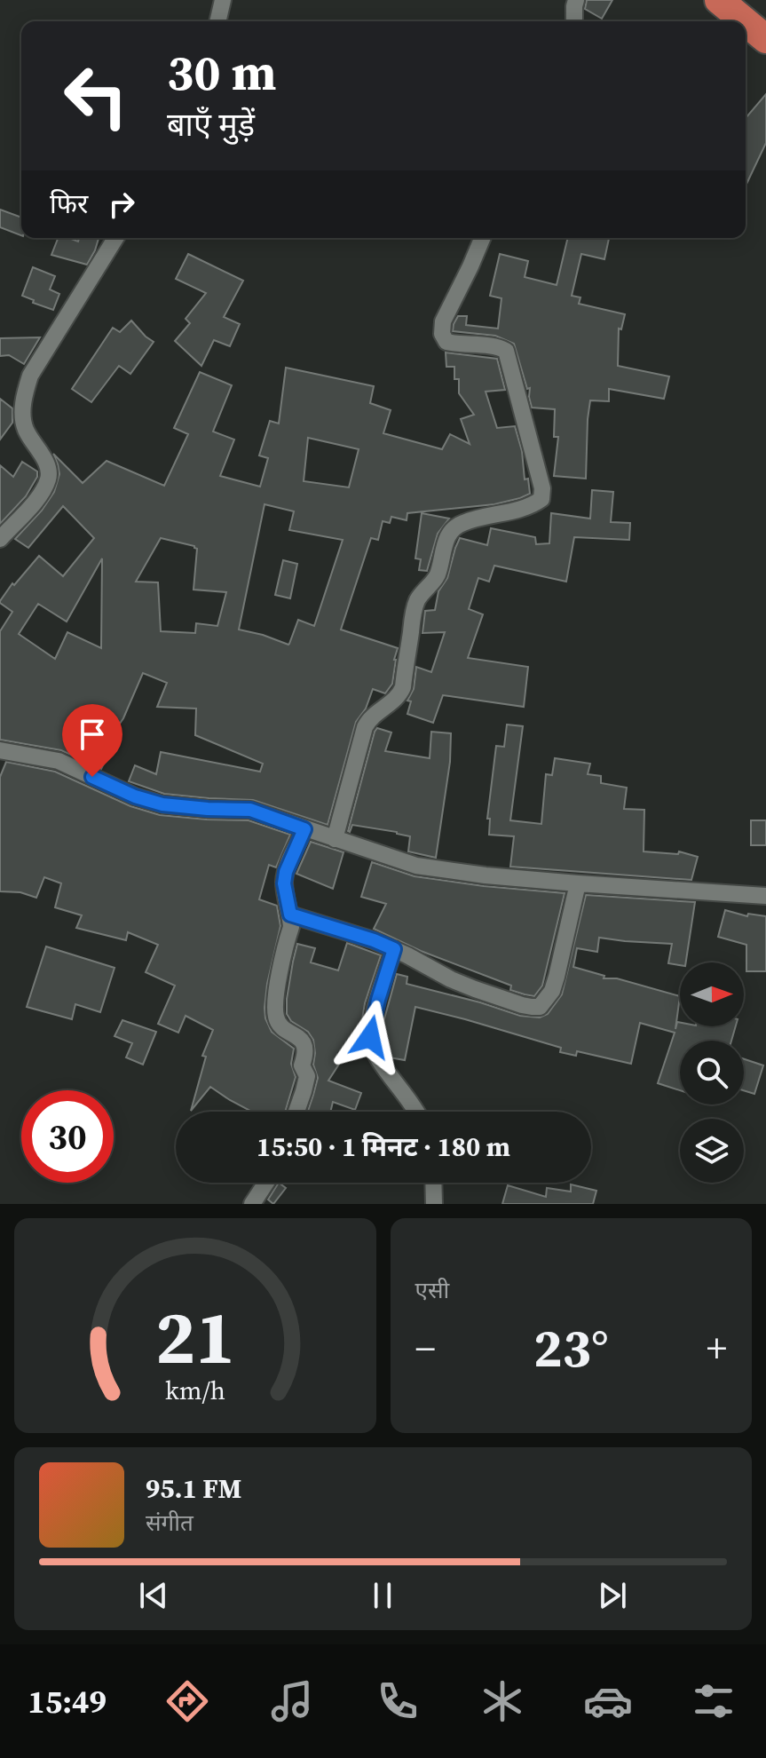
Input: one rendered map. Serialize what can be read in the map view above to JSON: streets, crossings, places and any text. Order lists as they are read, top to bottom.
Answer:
{
  "north": "right",
  "page": {
    "turn": ["30 m", "बाएँ मुड़ें"],
    "then": "फिर",
    "limit": "30",
    "trip": "15:50 · 1 मिनट · 180 m",
    "tile": "एसी",
    "heat": ["−", "23°", "+"],
    "song": ["95.1 FM", "संगीत"],
    "tabs": "15:49",
    "gauge": ["21", "km/h"]
  }
}
